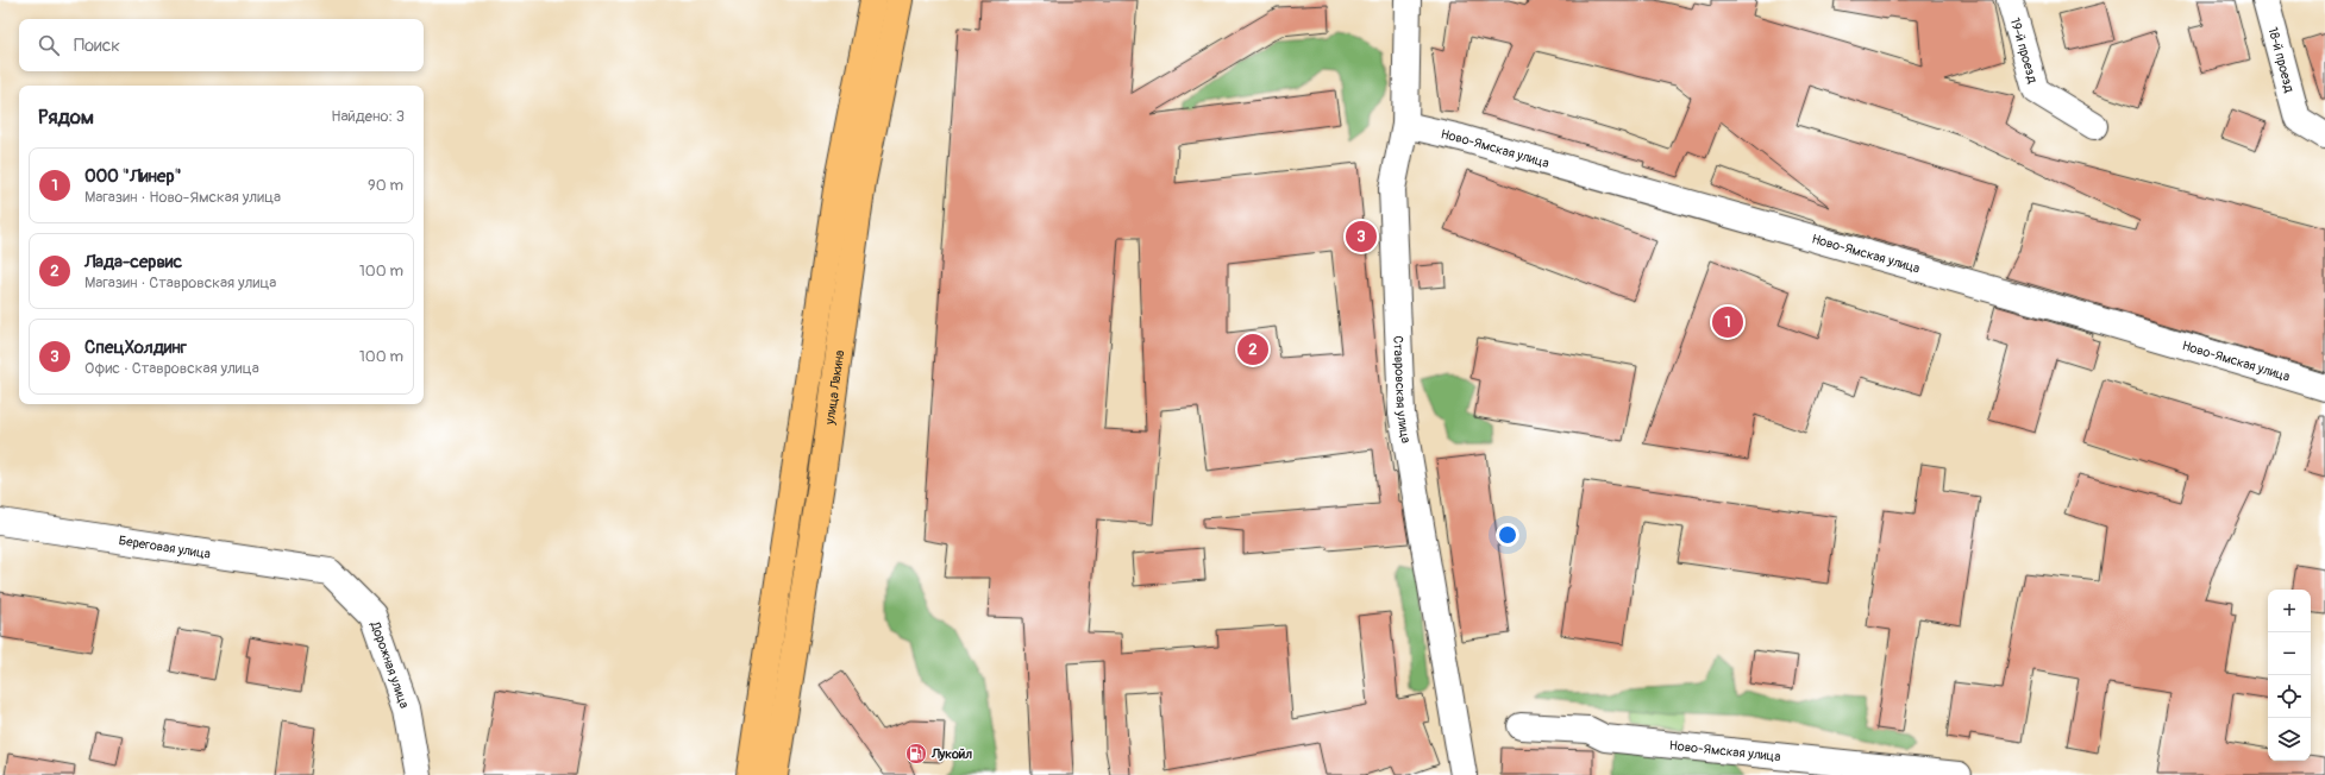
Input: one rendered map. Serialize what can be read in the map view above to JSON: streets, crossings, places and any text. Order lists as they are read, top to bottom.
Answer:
{
  "streets": {
    "highway": ["улица Лакина"],
    "street": [
      "19-й проезд",
      "18-й проезд",
      "Ново-Ямская улица",
      "Ставровская улица",
      "Береговая улица",
      "Дорожная улица"
    ]
  },
  "crossings": [
    ["Ново-Ямская улица", "Ставровская улица"],
    ["Береговая улица", "Дорожная улица"]
  ],
  "places": {
    "fuel station": ["Лукойл"]
  },
  "page": {
    "search": "Поиск",
    "heading": ["Рядом", "Найдено: 3"],
    "list": [
      {
        "mark": "1",
        "name": "ООО \"Линер\"",
        "note": "Магазин · Ново-Ямская улица",
        "value": "90 m"
      },
      {
        "mark": "2",
        "name": "Лада-сервис",
        "note": "Магазин · Ставровская улица",
        "value": "100 m"
      },
      {
        "mark": "3",
        "name": "СпецХолдинг",
        "note": "Офис · Ставровская улица",
        "value": "100 m"
      }
    ],
    "pins": ["3", "1", "2"],
    "map_buttons": ["+", "−"]
  }
}
